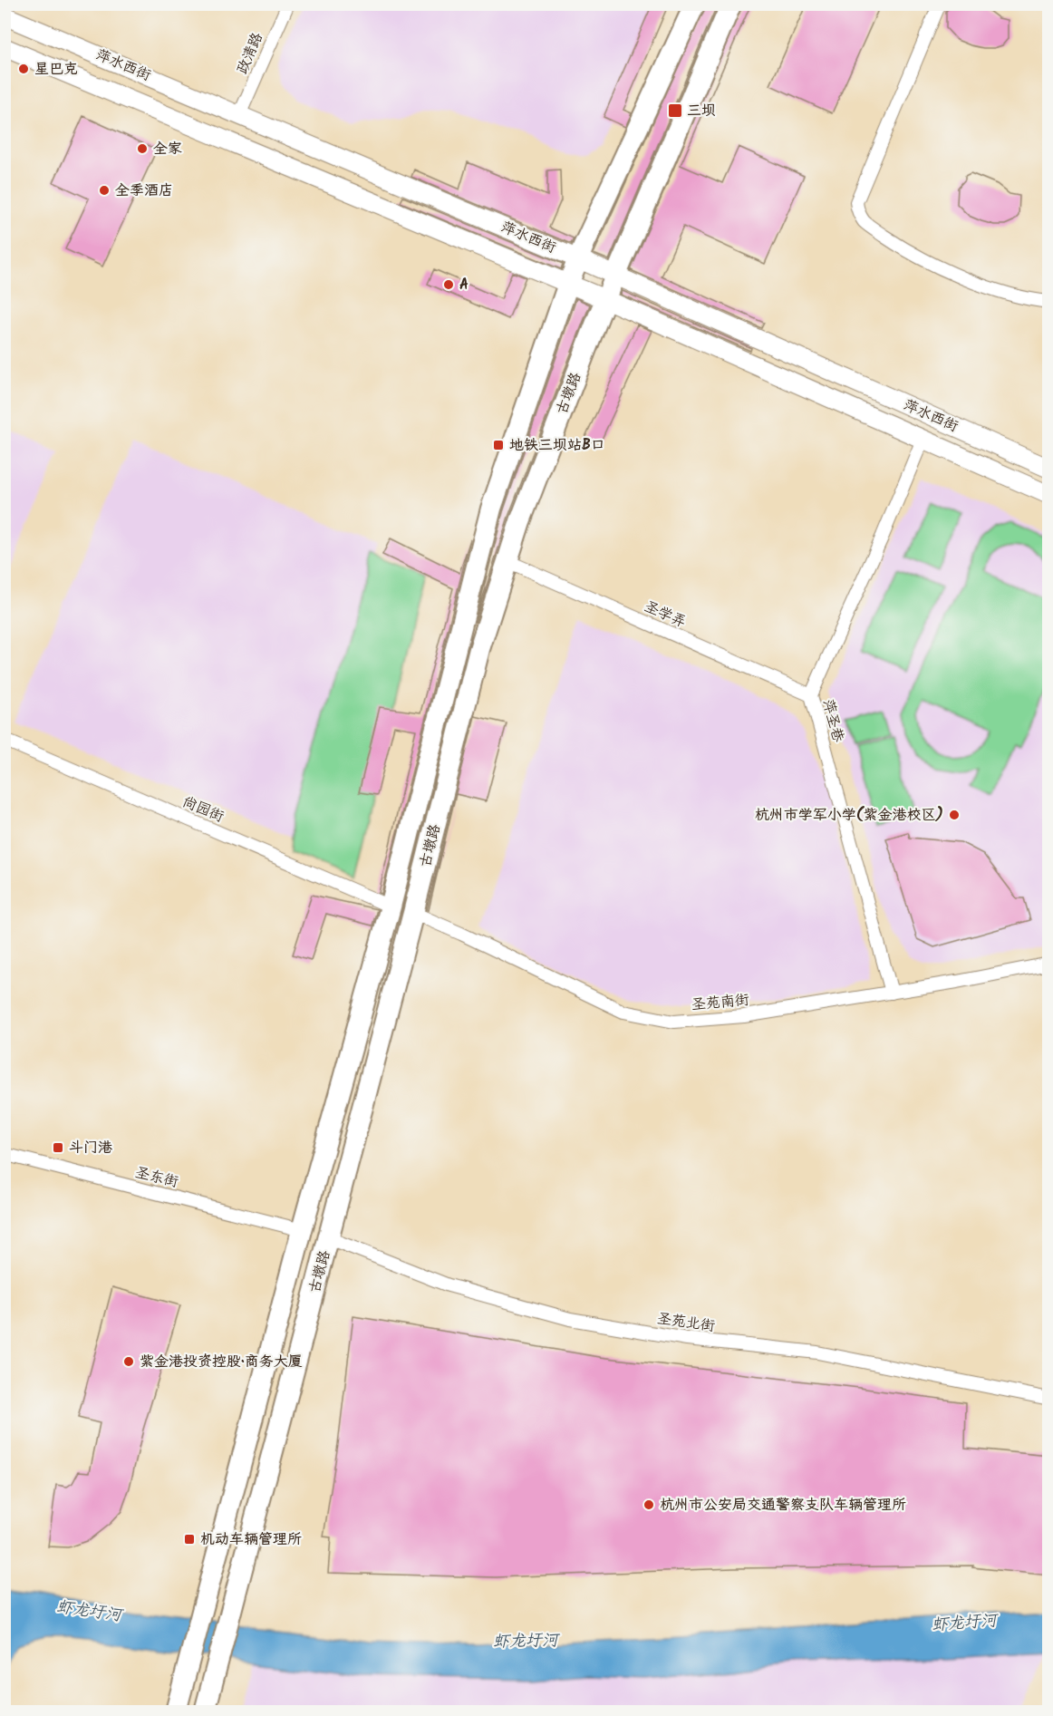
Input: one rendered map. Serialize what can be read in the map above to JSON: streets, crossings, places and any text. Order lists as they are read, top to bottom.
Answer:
{
  "streets": {
    "main road": ["萍水西街", "古墩路"],
    "street": [
      "政清路",
      "圣学弄",
      "萍圣巷",
      "尚园街",
      "圣苑南街",
      "圣东街",
      "圣苑北街"
    ]
  },
  "crossings": [
    ["政清路", "萍水西街"],
    ["萍水西街", "古墩路"],
    ["萍水西街", "萍圣巷"],
    ["古墩路", "圣学弄"],
    ["古墩路", "尚园街"],
    ["古墩路", "圣苑南街"],
    ["古墩路", "圣东街"],
    ["古墩路", "圣苑北街"],
    ["圣学弄", "萍圣巷"],
    ["萍圣巷", "圣苑南街"]
  ],
  "water": ["虾龙圩河"],
  "places": {
    "other": [
      "星巴克",
      "全家",
      "全季酒店",
      "A",
      "杭州市学军小学(紫金港校区)",
      "紫金港投资控股·商务大厦",
      "杭州市公安局交通警察支队车辆管理所"
    ],
    "transit": [
      "三坝",
      "地铁三坝站B口",
      "斗门港",
      "机动车辆管理所"
    ]
  }
}
